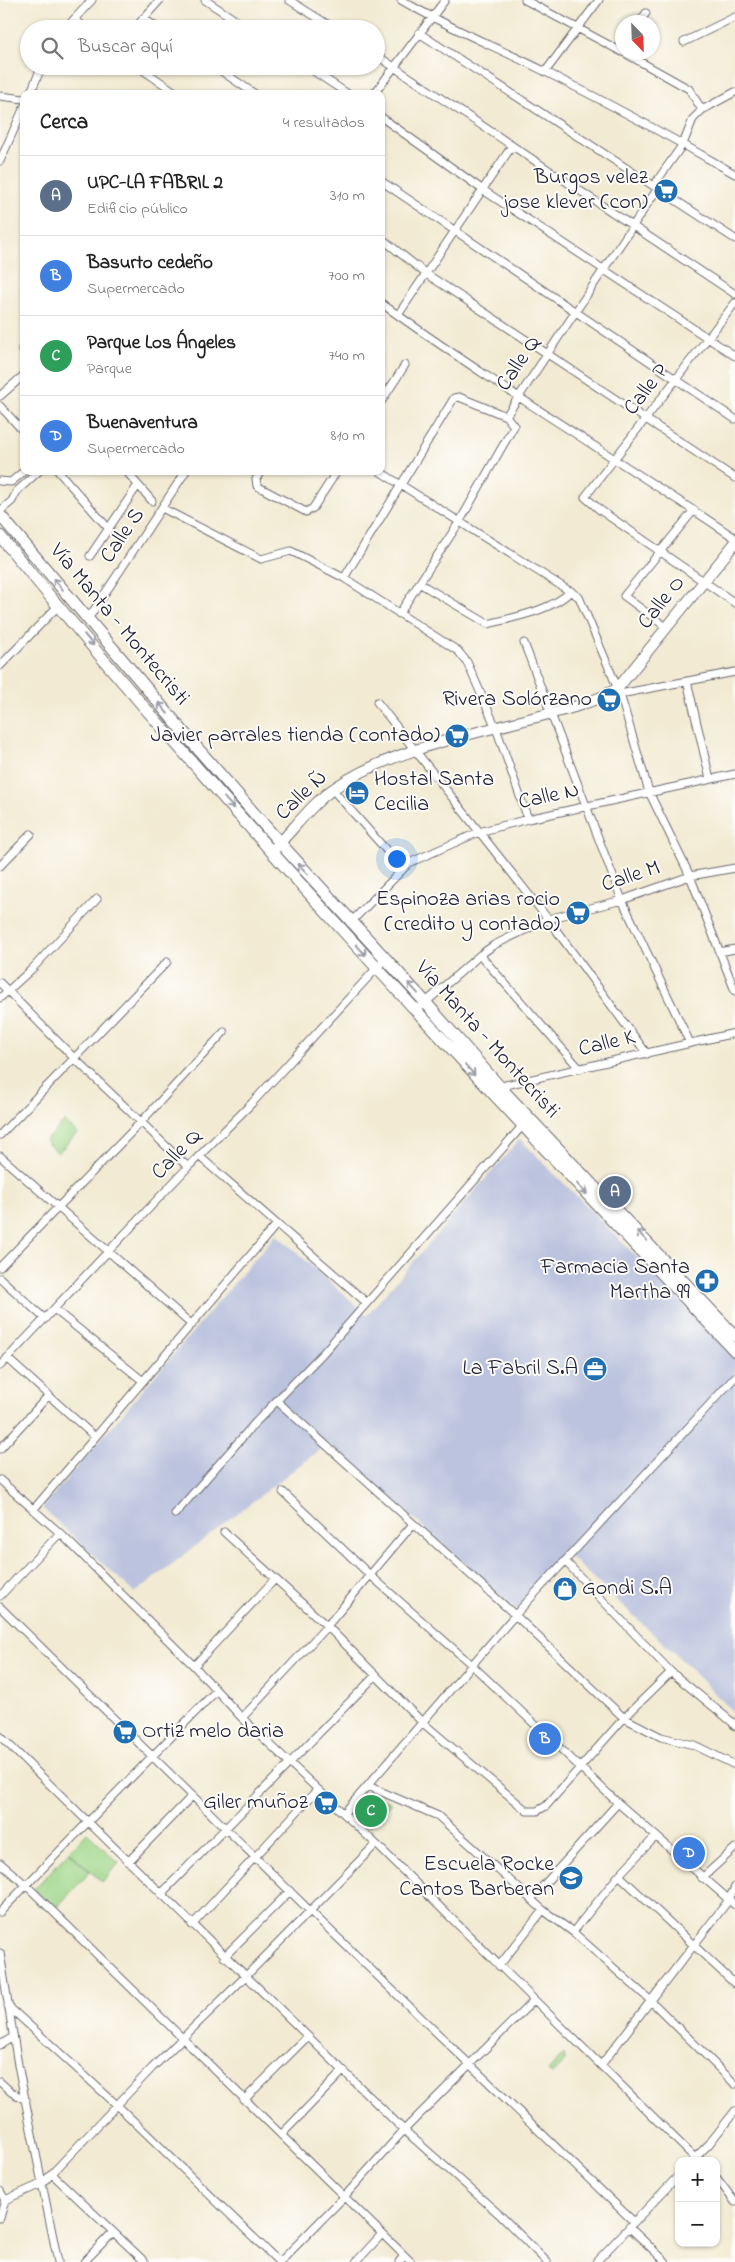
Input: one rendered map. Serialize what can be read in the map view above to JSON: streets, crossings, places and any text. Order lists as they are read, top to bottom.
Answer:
{
  "streets": {
    "main road": ["Vía Manta - Montecristi"],
    "street": [
      "Calle Q",
      "Calle P",
      "Calle S",
      "Calle O",
      "Calle Ñ",
      "Calle N",
      "Calle M",
      "Calle K"
    ]
  },
  "crossings": [
    ["Calle Q", "Vía Manta - Montecristi"],
    ["Calle S", "Vía Manta - Montecristi"],
    ["Calle O", "Calle Ñ"],
    ["Vía Manta - Montecristi", "Calle Ñ"],
    ["Vía Manta - Montecristi", "Calle N"],
    ["Vía Manta - Montecristi", "Calle M"],
    ["Vía Manta - Montecristi", "Calle K"]
  ],
  "places": {
    "supermarket": [
      "Burgos velez jose klever (con)",
      "Rivera Solórzano",
      "Javier parrales tienda (contado)",
      "Espinoza arias rocio (credito y contado)",
      "Ortiz melo daria",
      "Giler muñoz"
    ],
    "hotel": ["Hostal Santa Cecilia"],
    "pharmacy": ["Farmacia Santa Martha 99"],
    "office": ["La Fabril S.A"],
    "shop": ["Gondi S.A"],
    "school or university": ["Escuela Rocke Cantos Barberan"]
  },
  "north": "bottom right",
  "page": {
    "search": "Buscar aquí",
    "heading": ["Cerca", "4 resultados"],
    "list": [
      {
        "mark": "A",
        "name": "UPC-LA FABRIL 2",
        "note": "Edificio público",
        "value": "310 m"
      },
      {
        "mark": "B",
        "name": "Basurto cedeño",
        "note": "Supermercado",
        "value": "700 m"
      },
      {
        "mark": "C",
        "name": "Parque Los Ángeles",
        "note": "Parque",
        "value": "740 m"
      },
      {
        "mark": "D",
        "name": "Buenaventura",
        "note": "Supermercado",
        "value": "810 m"
      }
    ],
    "pins": [
      "A",
      "B",
      "C",
      "D"
    ],
    "map_buttons": ["+", "−"]
  }
}
